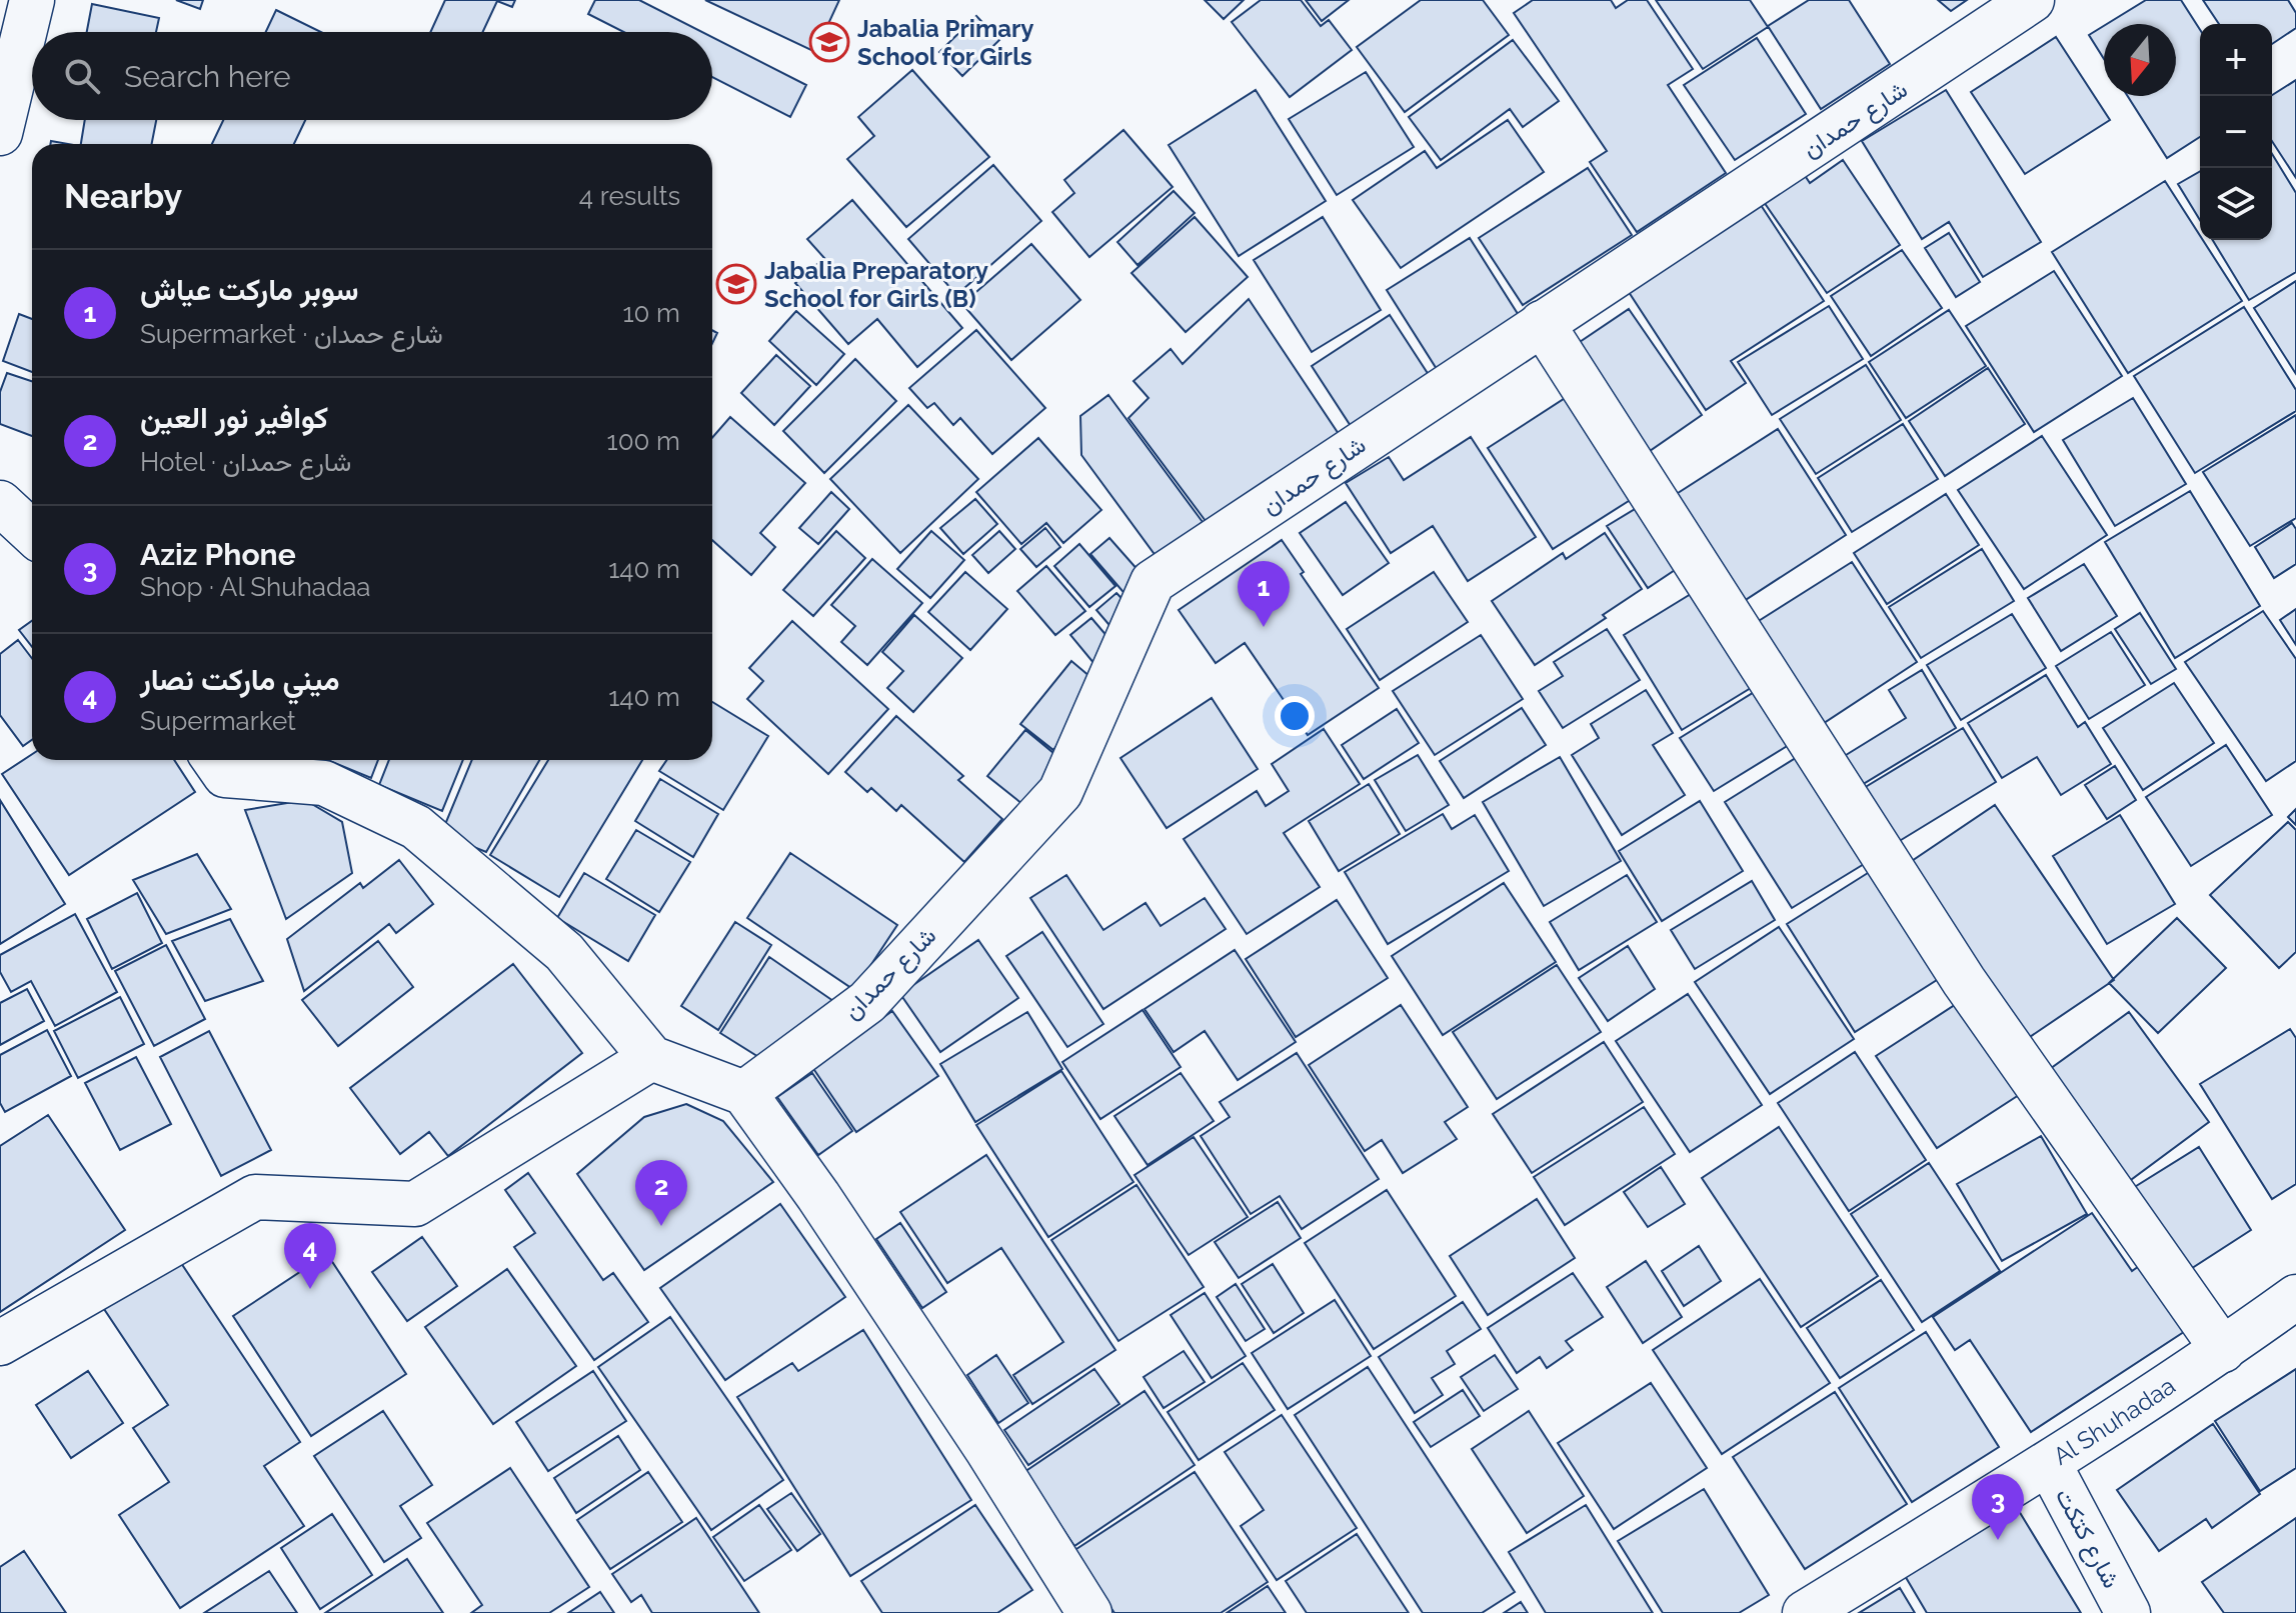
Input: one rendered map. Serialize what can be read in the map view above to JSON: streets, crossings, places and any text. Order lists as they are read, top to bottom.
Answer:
{
  "streets": {
    "street": ["شارع حمدان", "Al Shuhadaa", "شارع كتكت"]
  },
  "crossings": [
    ["Al Shuhadaa", "شارع كتكت"]
  ],
  "places": {
    "school or university": ["Jabalia Primary School for Girls", "Jabalia Preparatory School for Girls (B)"]
  },
  "north": "bottom",
  "page": {
    "map_buttons": ["+", "−"],
    "search": "Search here",
    "heading": ["Nearby", "4 results"],
    "list": [
      {
        "mark": "1",
        "name": "سوبر ماركت عياش",
        "note": "Supermarket · شارع حمدان",
        "value": "10 m"
      },
      {
        "mark": "2",
        "name": "كوافير نور العين",
        "note": "Hotel · شارع حمدان",
        "value": "100 m"
      },
      {
        "mark": "3",
        "name": "Aziz Phone",
        "note": "Shop · Al Shuhadaa",
        "value": "140 m"
      },
      {
        "mark": "4",
        "name": "ميني ماركت نصار",
        "note": "Supermarket",
        "value": "140 m"
      }
    ],
    "pins": [
      "1",
      "2",
      "4",
      "3"
    ]
  }
}
